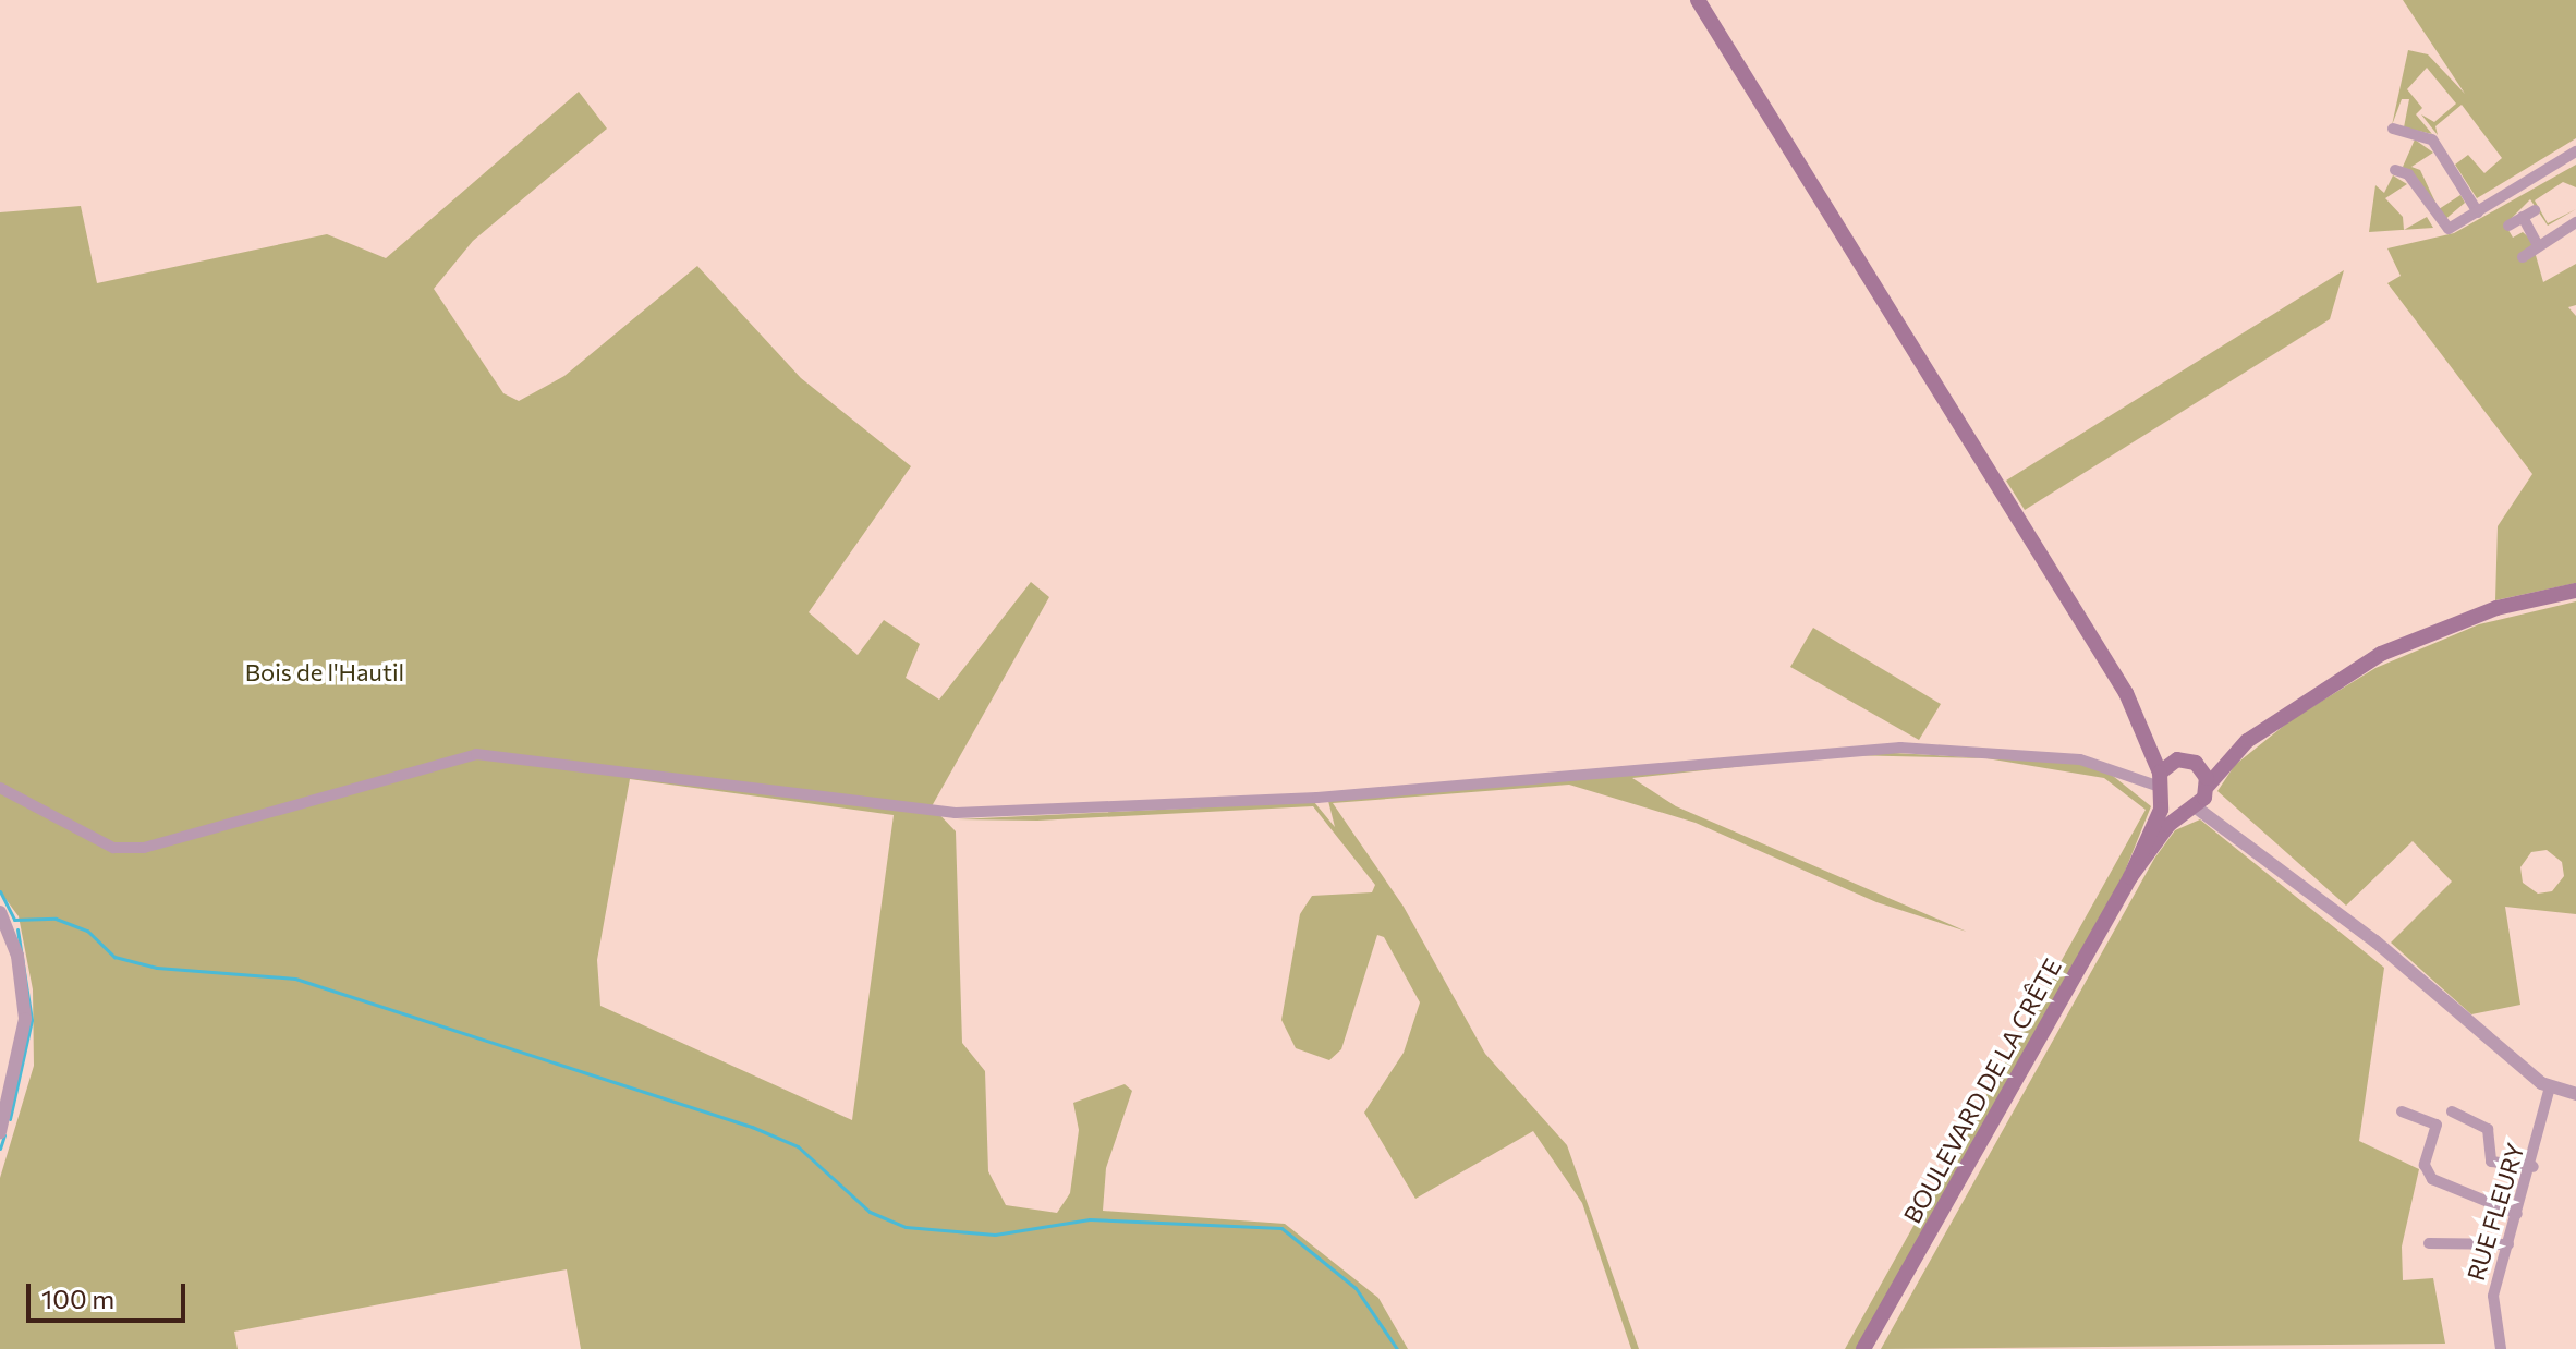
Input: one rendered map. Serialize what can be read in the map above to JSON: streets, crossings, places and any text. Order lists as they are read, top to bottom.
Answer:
{
  "streets": {
    "main road": ["BOULEVARD DE LA CRÊTE"],
    "street": ["RUE FLEURY"]
  },
  "parks": ["Bois de l'Hautil"],
  "scale_bar": "100 m"
}
